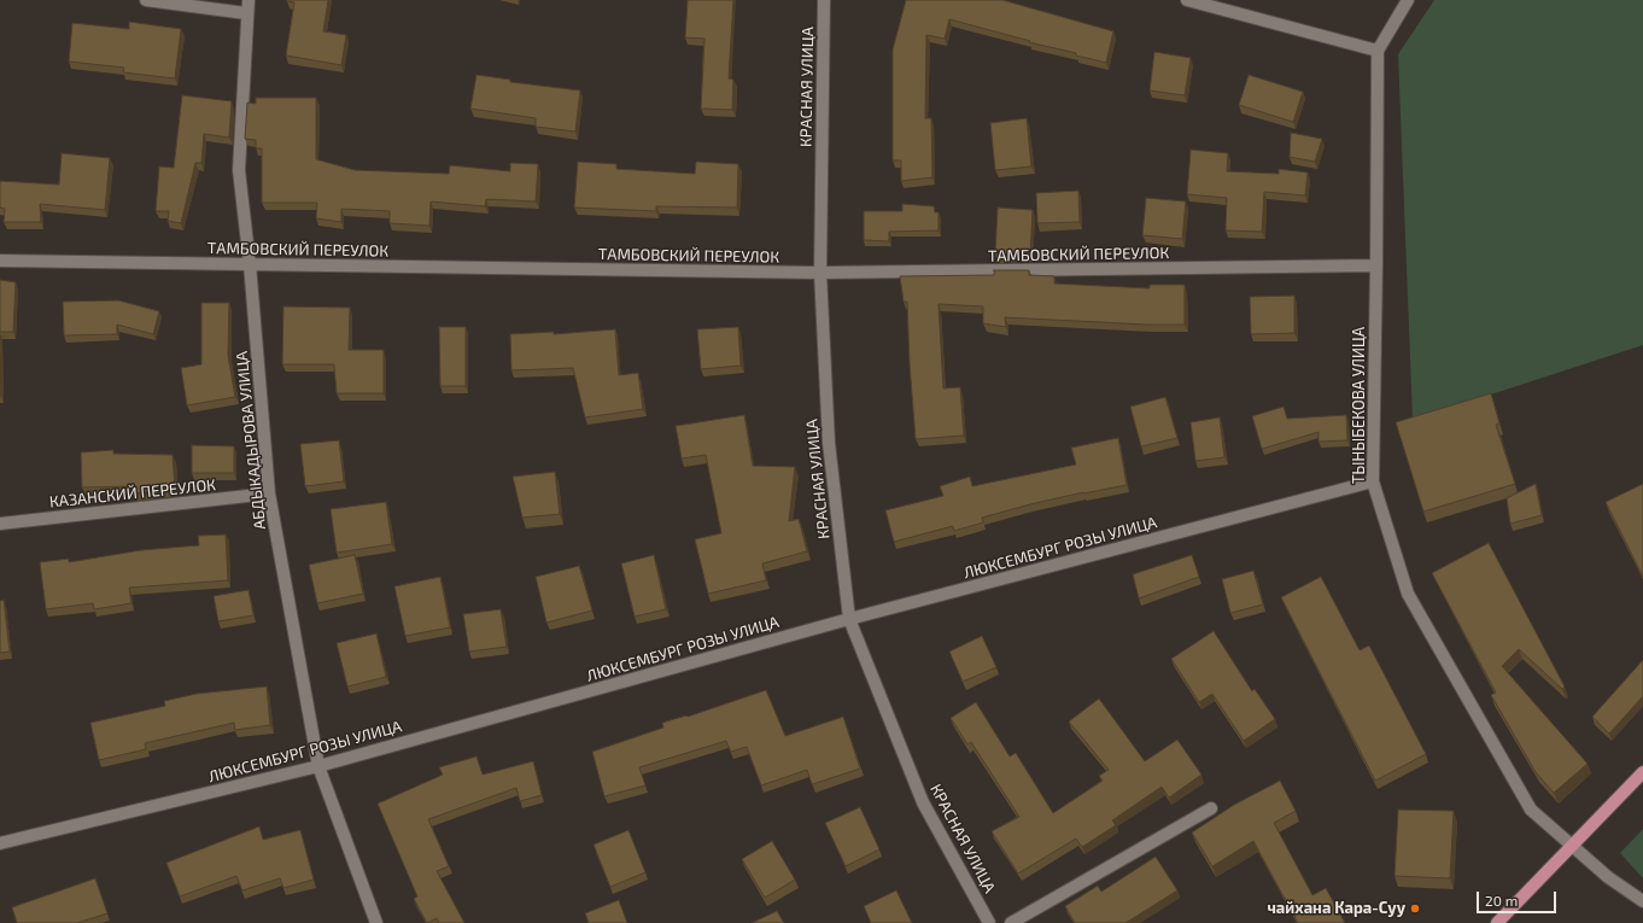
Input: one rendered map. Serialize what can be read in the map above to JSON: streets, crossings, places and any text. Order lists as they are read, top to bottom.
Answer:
{
  "streets": {
    "street": [
      "КРАСНАЯ УЛИЦА",
      "ТАМБОВСКИЙ ПЕРЕУЛОК",
      "ТЫНЫБЕКОВА УЛИЦА",
      "АБДЫКАДЫРОВА УЛИЦА",
      "КАЗАНСКИЙ ПЕРЕУЛОК",
      "ЛЮКСЕМБУРГ РОЗЫ УЛИЦА"
    ]
  },
  "crossings": [
    ["КРАСНАЯ УЛИЦА", "ТАМБОВСКИЙ ПЕРЕУЛОК"],
    ["КРАСНАЯ УЛИЦА", "ЛЮКСЕМБУРГ РОЗЫ УЛИЦА"],
    ["ТАМБОВСКИЙ ПЕРЕУЛОК", "ТЫНЫБЕКОВА УЛИЦА"],
    ["ТАМБОВСКИЙ ПЕРЕУЛОК", "АБДЫКАДЫРОВА УЛИЦА"],
    ["ТЫНЫБЕКОВА УЛИЦА", "ЛЮКСЕМБУРГ РОЗЫ УЛИЦА"],
    ["АБДЫКАДЫРОВА УЛИЦА", "КАЗАНСКИЙ ПЕРЕУЛОК"],
    ["АБДЫКАДЫРОВА УЛИЦА", "ЛЮКСЕМБУРГ РОЗЫ УЛИЦА"]
  ],
  "places": ["чайхана Кара-Суу"],
  "scale_bar": "20 m"
}
